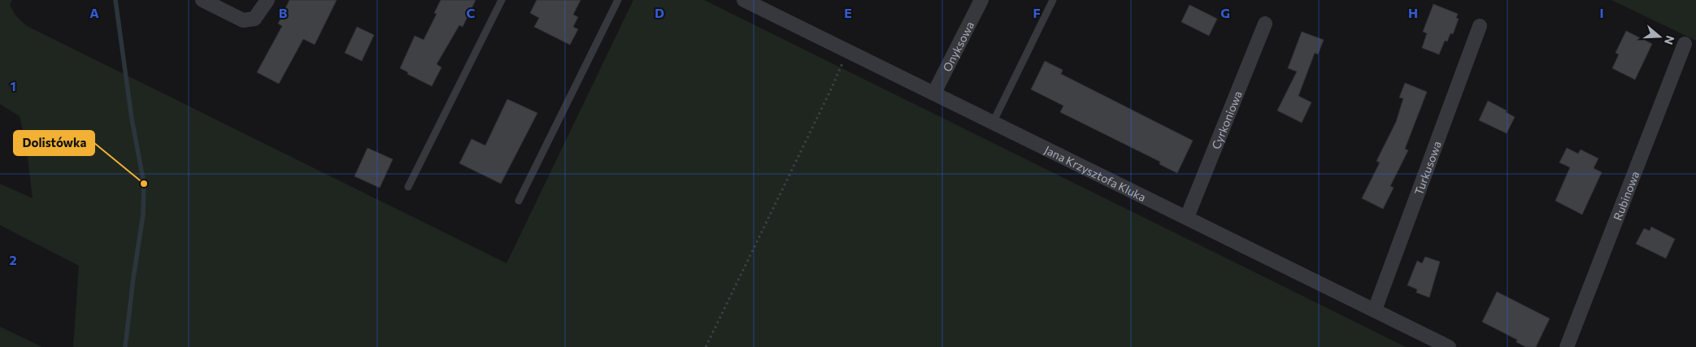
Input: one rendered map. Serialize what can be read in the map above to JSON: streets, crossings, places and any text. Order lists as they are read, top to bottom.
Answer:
{
  "streets": {
    "street": [
      "Onyksowa",
      "Cyrkoniowa",
      "Turkusowa",
      "Jana Krzysztofa Kluka",
      "Rubinowa"
    ]
  },
  "crossings": [
    ["Onyksowa", "Jana Krzysztofa Kluka"],
    ["Cyrkoniowa", "Jana Krzysztofa Kluka"],
    ["Turkusowa", "Jana Krzysztofa Kluka"]
  ],
  "places": ["Dolistówka"],
  "north": "right",
  "grid": {
    "columns": [
      "A",
      "B",
      "C",
      "D",
      "E",
      "F",
      "G",
      "H",
      "I"
    ],
    "rows": ["1", "2"]
  }
}
